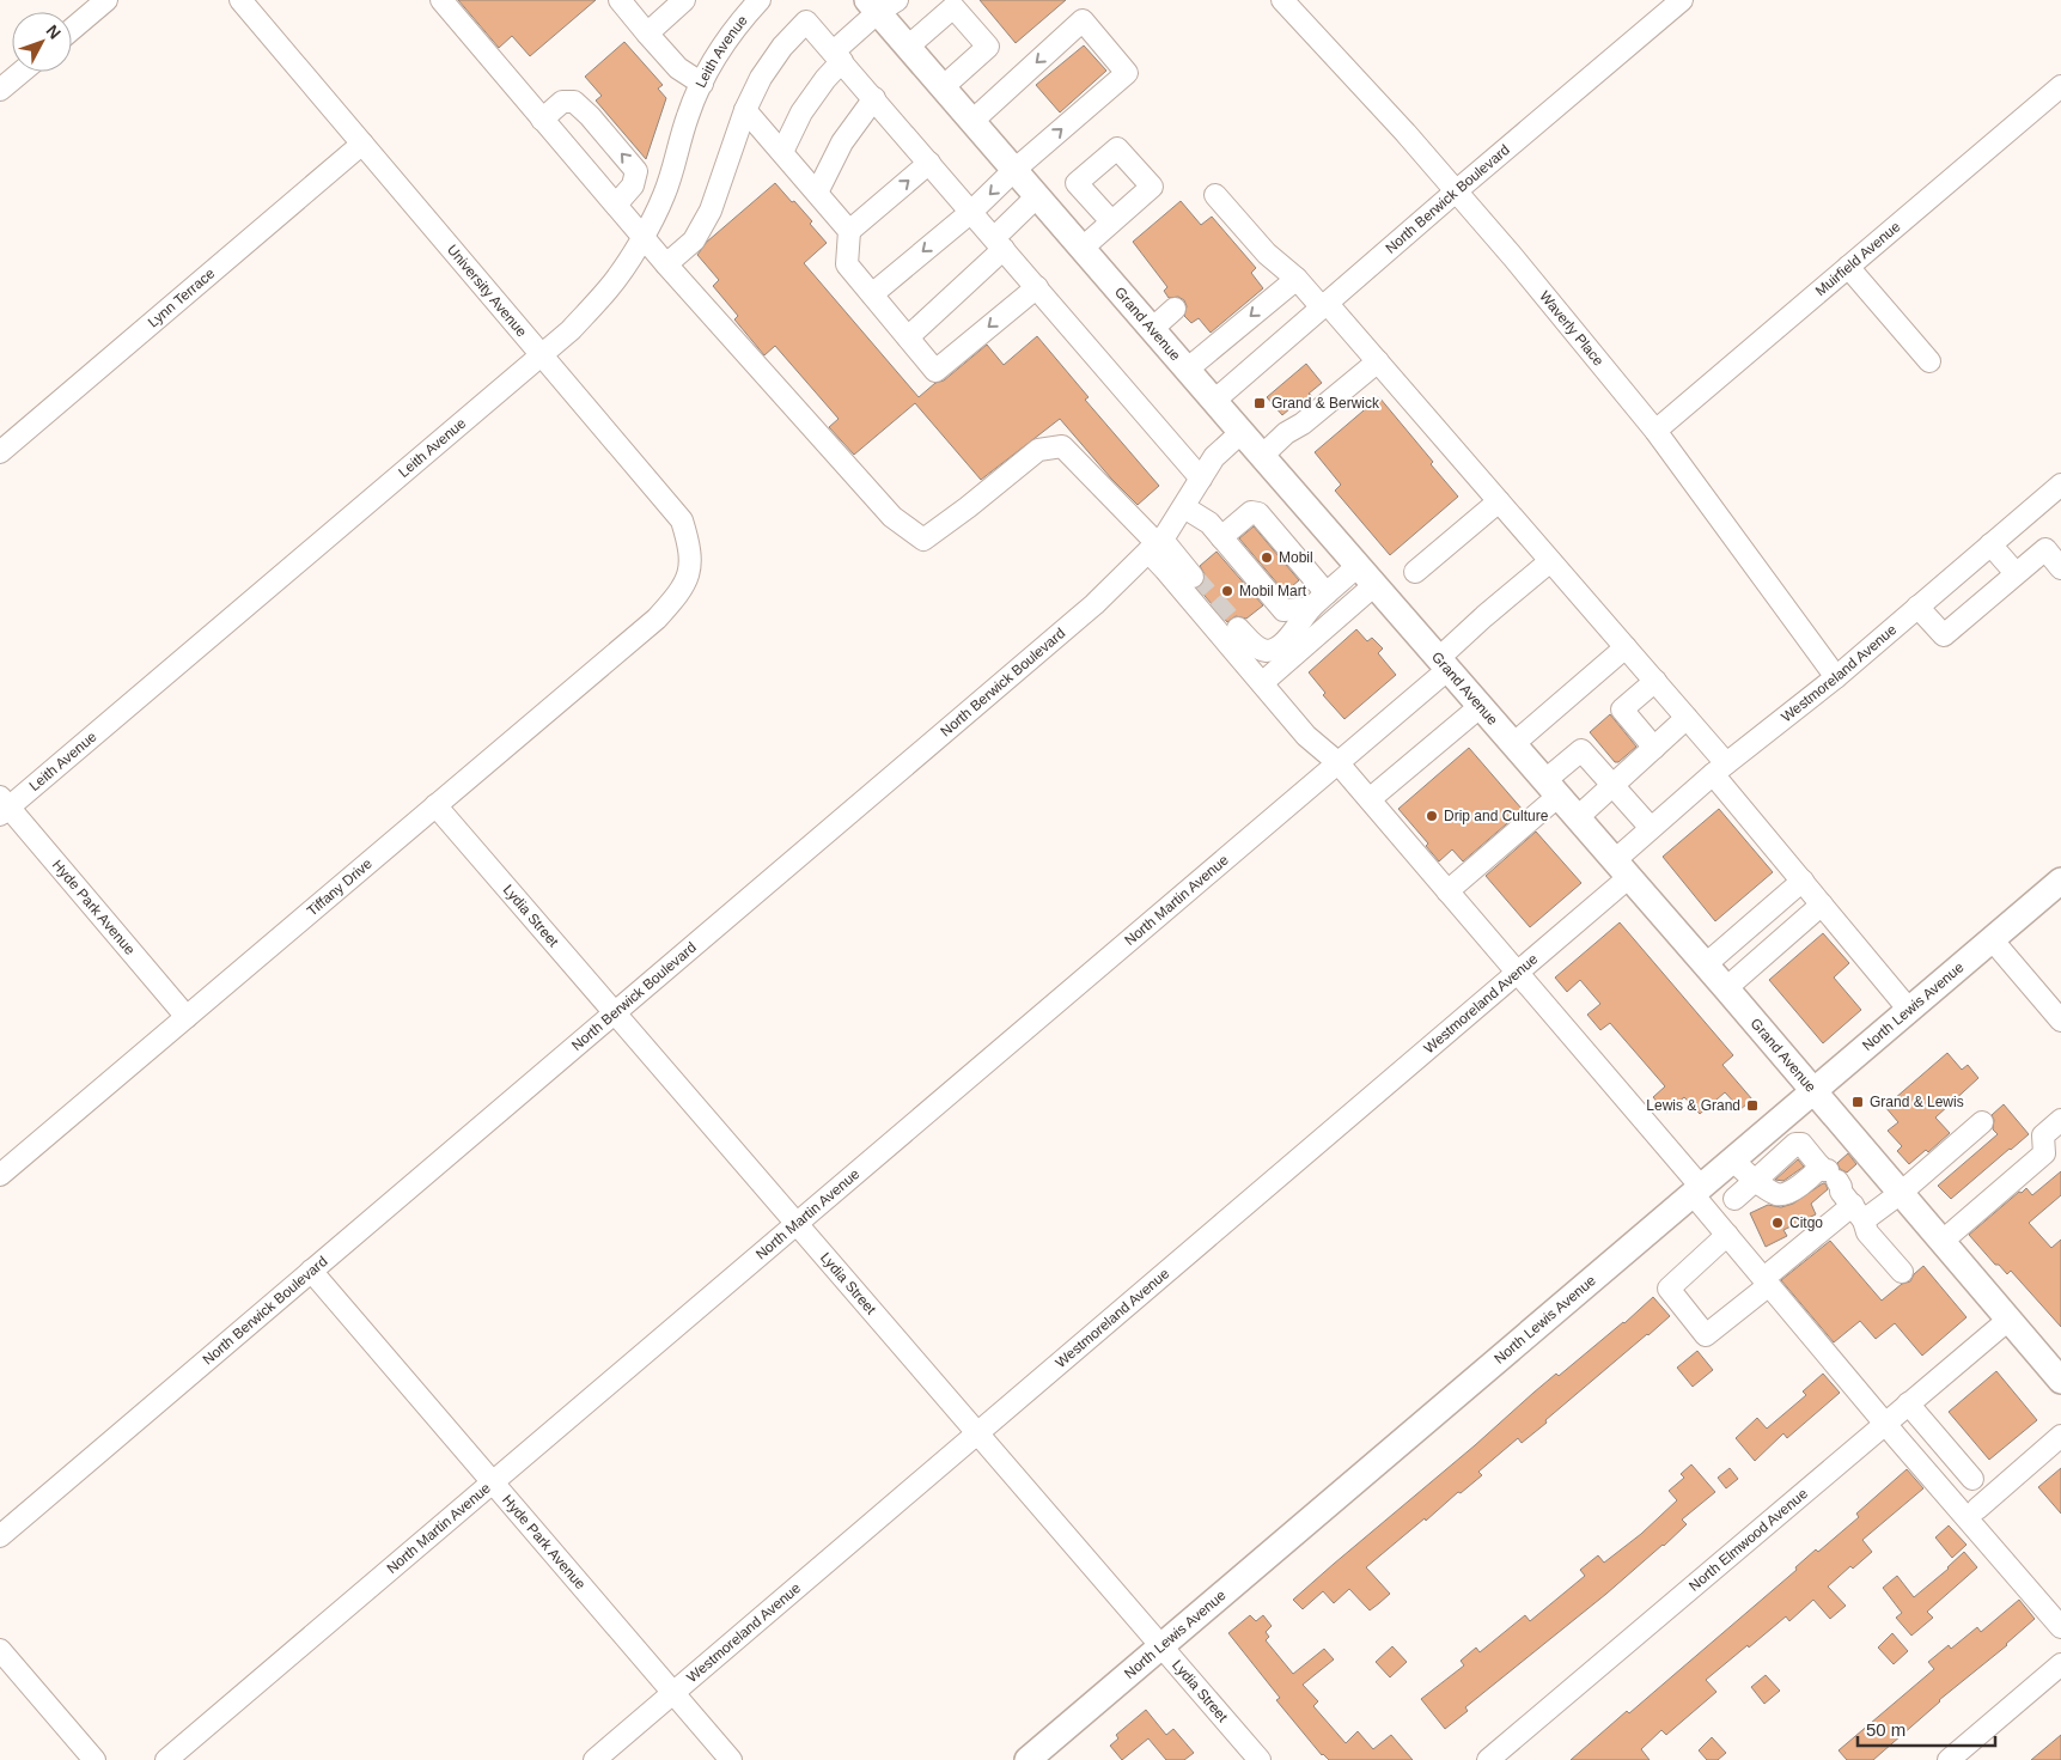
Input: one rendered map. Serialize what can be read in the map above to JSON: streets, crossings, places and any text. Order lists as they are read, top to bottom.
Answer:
{
  "streets": {
    "main road": ["Grand Avenue", "North Lewis Avenue"],
    "street": [
      "Leith Avenue",
      "North Berwick Boulevard",
      "Muirfield Avenue",
      "University Avenue",
      "Lynn Terrace",
      "Waverly Place",
      "Westmoreland Avenue",
      "Tiffany Drive",
      "North Martin Avenue",
      "Hyde Park Avenue",
      "Lydia Street",
      "North Elmwood Avenue"
    ]
  },
  "crossings": [
    ["Leith Avenue", "University Avenue"],
    ["Leith Avenue", "Hyde Park Avenue"],
    ["North Berwick Boulevard", "Grand Avenue"],
    ["North Berwick Boulevard", "Waverly Place"],
    ["North Berwick Boulevard", "Hyde Park Avenue"],
    ["North Berwick Boulevard", "Lydia Street"],
    ["Muirfield Avenue", "Waverly Place"],
    ["University Avenue", "Lynn Terrace"],
    ["University Avenue", "Tiffany Drive"],
    ["Grand Avenue", "Westmoreland Avenue"],
    ["Grand Avenue", "North Martin Avenue"],
    ["Grand Avenue", "North Lewis Avenue"],
    ["Grand Avenue", "North Elmwood Avenue"],
    ["Waverly Place", "Westmoreland Avenue"],
    ["Westmoreland Avenue", "Hyde Park Avenue"],
    ["Westmoreland Avenue", "Lydia Street"],
    ["Tiffany Drive", "Hyde Park Avenue"],
    ["Tiffany Drive", "Lydia Street"],
    ["North Martin Avenue", "Hyde Park Avenue"],
    ["North Martin Avenue", "Lydia Street"],
    ["Lydia Street", "North Lewis Avenue"]
  ],
  "places": {
    "transit": ["Grand & Berwick", "Grand & Lewis", "Lewis & Grand"],
    "other": [
      "Mobil",
      "Mobil Mart",
      "Drip and Culture",
      "Citgo"
    ]
  },
  "scale_bar": "50 m",
  "north": "top right"
}
